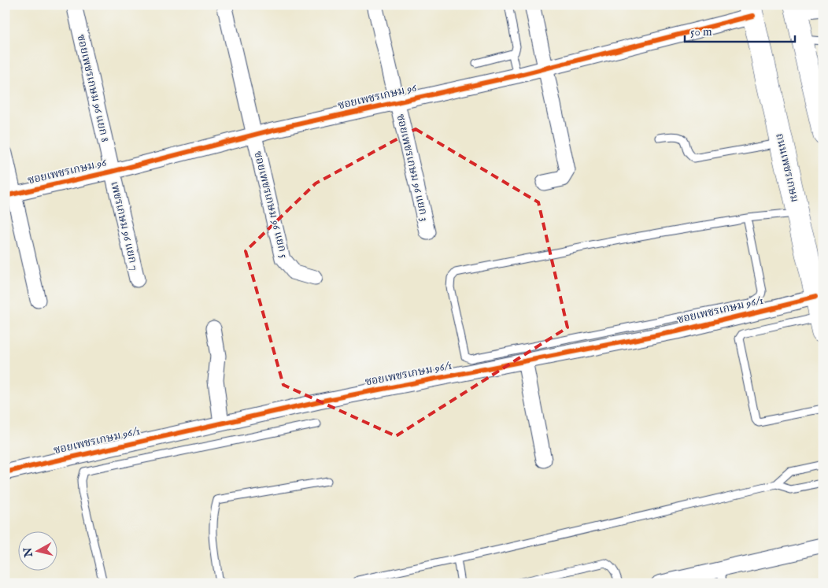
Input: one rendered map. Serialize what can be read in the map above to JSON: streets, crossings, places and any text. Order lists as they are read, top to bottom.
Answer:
{
  "streets": {
    "main road": ["ถนนเพชรเกษม"],
    "street": [
      "ซอยเพชรเกษม 96 แยก 8",
      "ซอยเพชรเกษม 96",
      "ซอยเพชรเกษม 96 แยก 3",
      "ซอยเพชรเกษม 96 แยก 5",
      "เพชรเกษม 96 แยก 7",
      "ซอยเพชรเกษม 96/1"
    ]
  },
  "crossings": [
    ["ซอยเพชรเกษม 96 แยก 8", "ซอยเพชรเกษม 96"],
    ["ซอยเพชรเกษม 96 แยก 8", "เพชรเกษม 96 แยก 7"],
    ["ซอยเพชรเกษม 96", "ซอยเพชรเกษม 96 แยก 3"],
    ["ซอยเพชรเกษม 96", "ถนนเพชรเกษม"],
    ["ซอยเพชรเกษม 96", "ซอยเพชรเกษม 96 แยก 5"],
    ["ซอยเพชรเกษม 96", "เพชรเกษม 96 แยก 7"],
    ["ถนนเพชรเกษม", "ซอยเพชรเกษม 96/1"]
  ],
  "scale_bar": "50 m",
  "north": "left"
}
